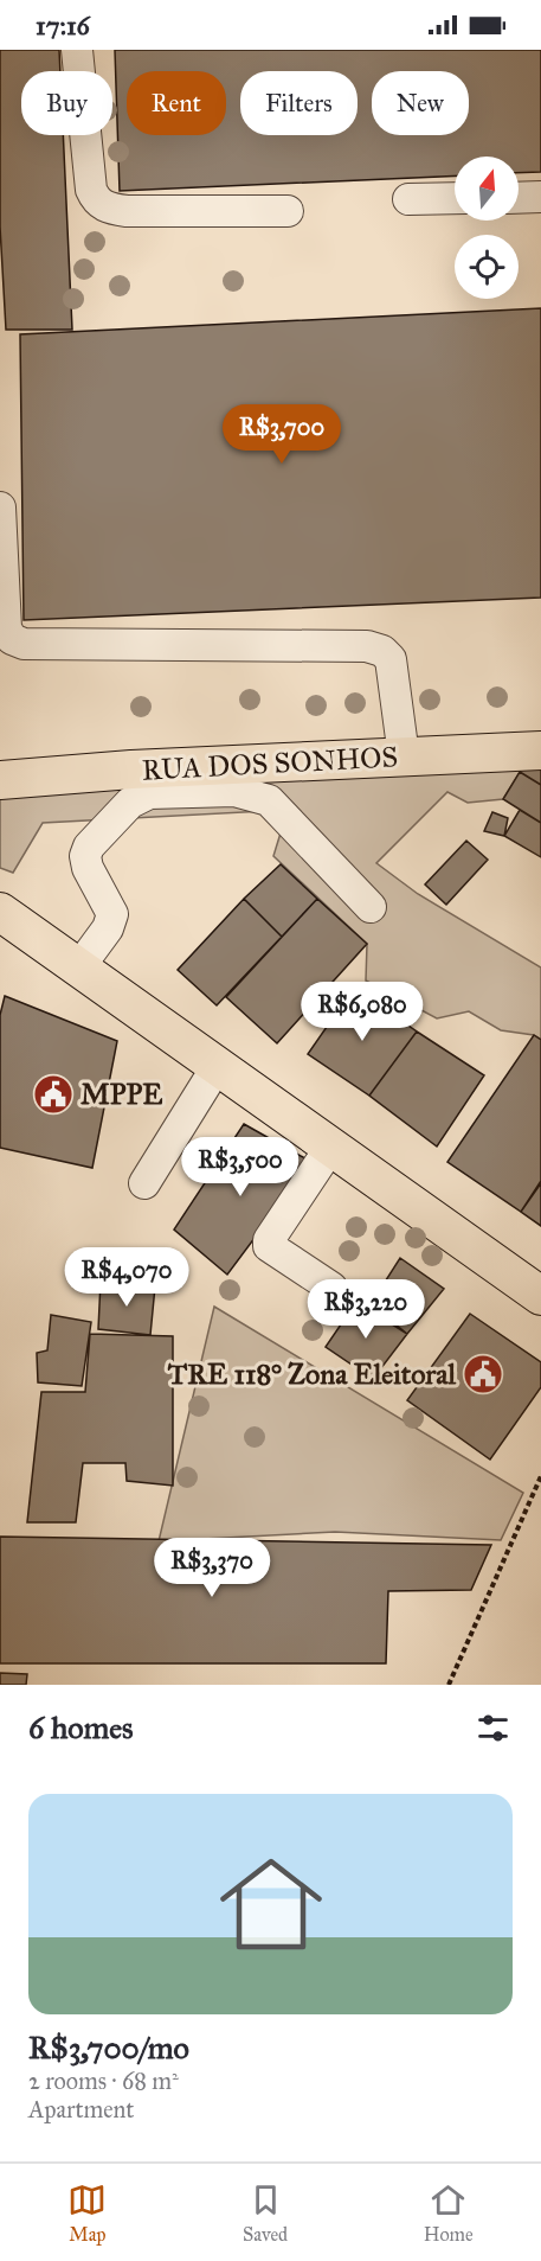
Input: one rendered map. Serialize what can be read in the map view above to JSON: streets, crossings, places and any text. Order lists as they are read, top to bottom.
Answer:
{
  "streets": {
    "main road": ["RUA DOS SONHOS"]
  },
  "places": {
    "public building": ["MPPE", "TRE 118° Zona Eleitoral"]
  },
  "north": "top",
  "page": {
    "status": "17:16",
    "chip": [
      "Buy",
      "Rent",
      "Filters",
      "New"
    ],
    "price": [
      "R$3,700",
      "R$6,080",
      "R$3,500",
      "R$4,070",
      "R$3,220",
      "R$3,370"
    ],
    "heading": "6 homes",
    "list": [
      {
        "name": "R$3,700/mo",
        "note": "2 rooms · 68 m² · Apartment"
      }
    ],
    "tabs": ["Map", "Saved", "Home"]
  }
}
